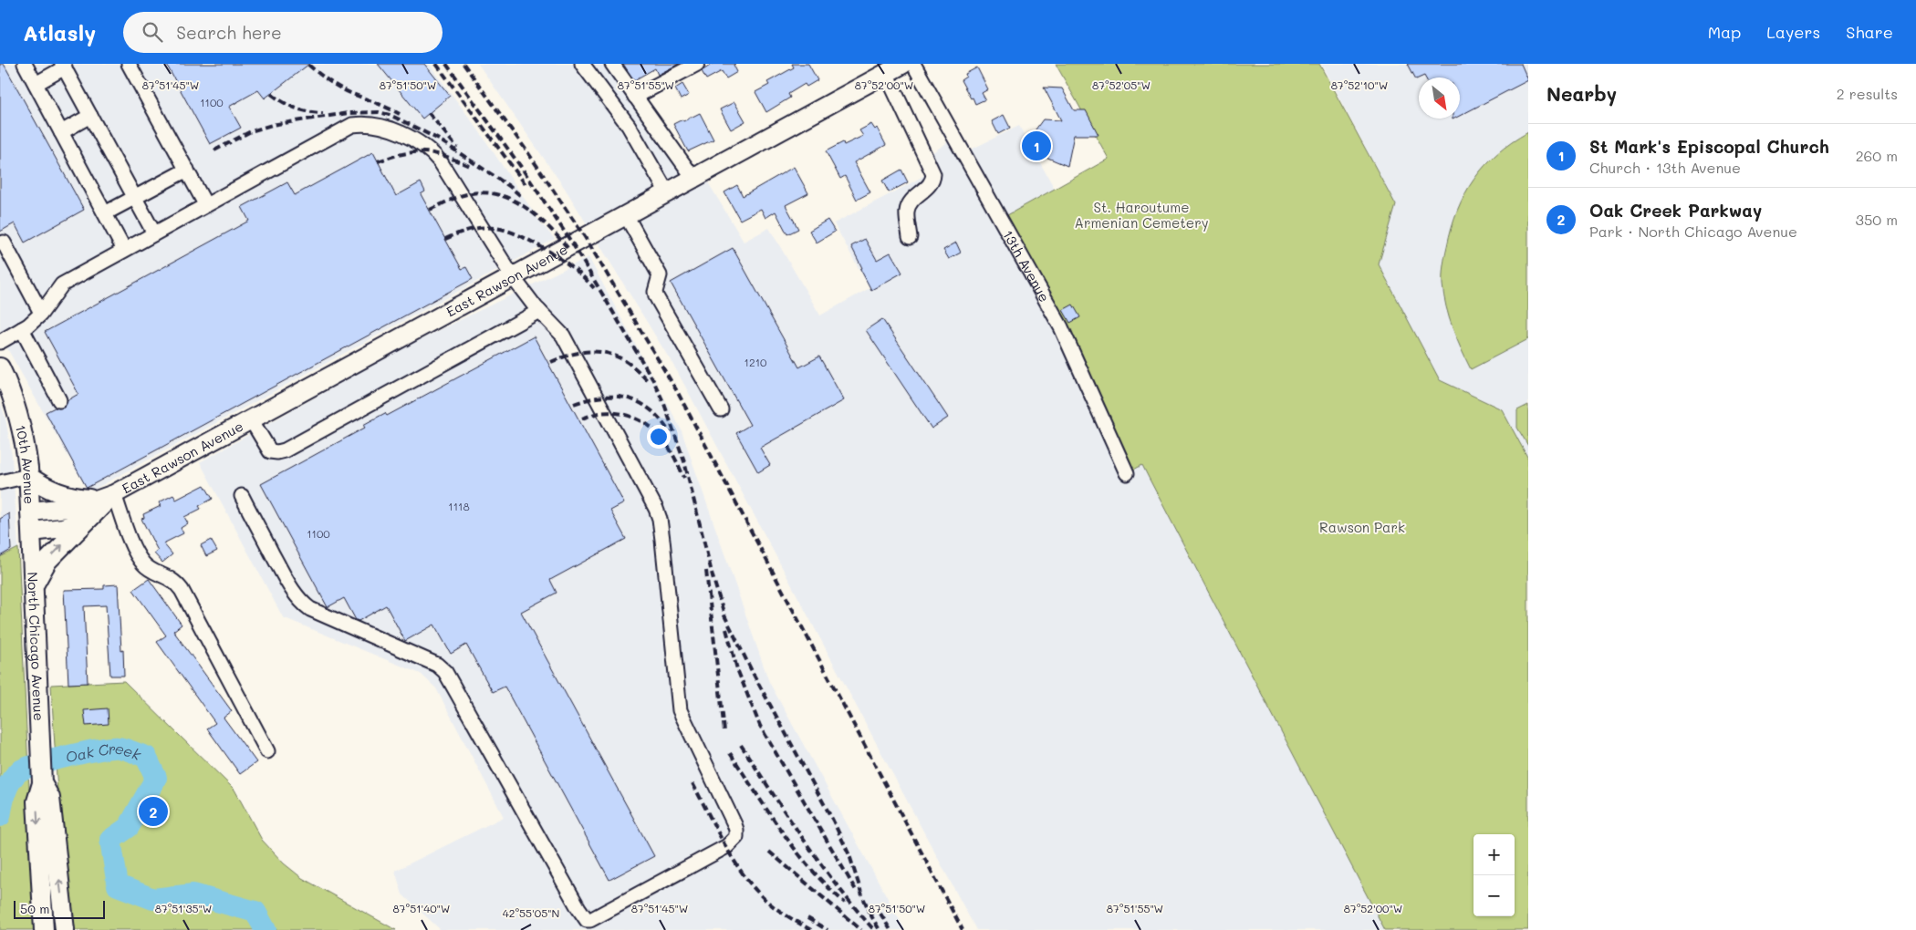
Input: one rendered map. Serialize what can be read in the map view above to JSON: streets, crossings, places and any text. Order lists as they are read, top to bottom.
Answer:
{
  "streets": {
    "main road": ["East Rawson Avenue", "10th Avenue", "North Chicago Avenue"],
    "street": ["13th Avenue"]
  },
  "crossings": [
    ["East Rawson Avenue", "10th Avenue"],
    ["East Rawson Avenue", "North Chicago Avenue"],
    ["10th Avenue", "North Chicago Avenue"]
  ],
  "water": ["Oak Creek"],
  "parks": ["St. Haroutume Armenian Cemetery", "Rawson Park"],
  "house_numbers": [
    "1100",
    "1210",
    "1118",
    "1100"
  ],
  "scale_bar": "50 m",
  "north": "bottom right",
  "page": {
    "header": "Atlasly",
    "search": "Search here",
    "nav": ["Map", "Layers", "Share"],
    "heading": ["Nearby", "2 results"],
    "list": [
      {
        "mark": "1",
        "name": "St Mark's Episcopal Church",
        "note": "Church · 13th Avenue",
        "value": "260 m"
      },
      {
        "mark": "2",
        "name": "Oak Creek Parkway",
        "note": "Park · North Chicago Avenue",
        "value": "350 m"
      }
    ],
    "pins": ["1", "2"],
    "map_buttons": ["+", "−"],
    "scale": "50 m"
  },
  "coordinates": [
    "87°51'45\"W",
    "87°51'50\"W",
    "87°51'55\"W",
    "87°52'00\"W",
    "87°52'05\"W",
    "87°52'10\"W",
    "87°51'35\"W",
    "87°51'40\"W",
    "42°55'05\"N"
  ]
}
